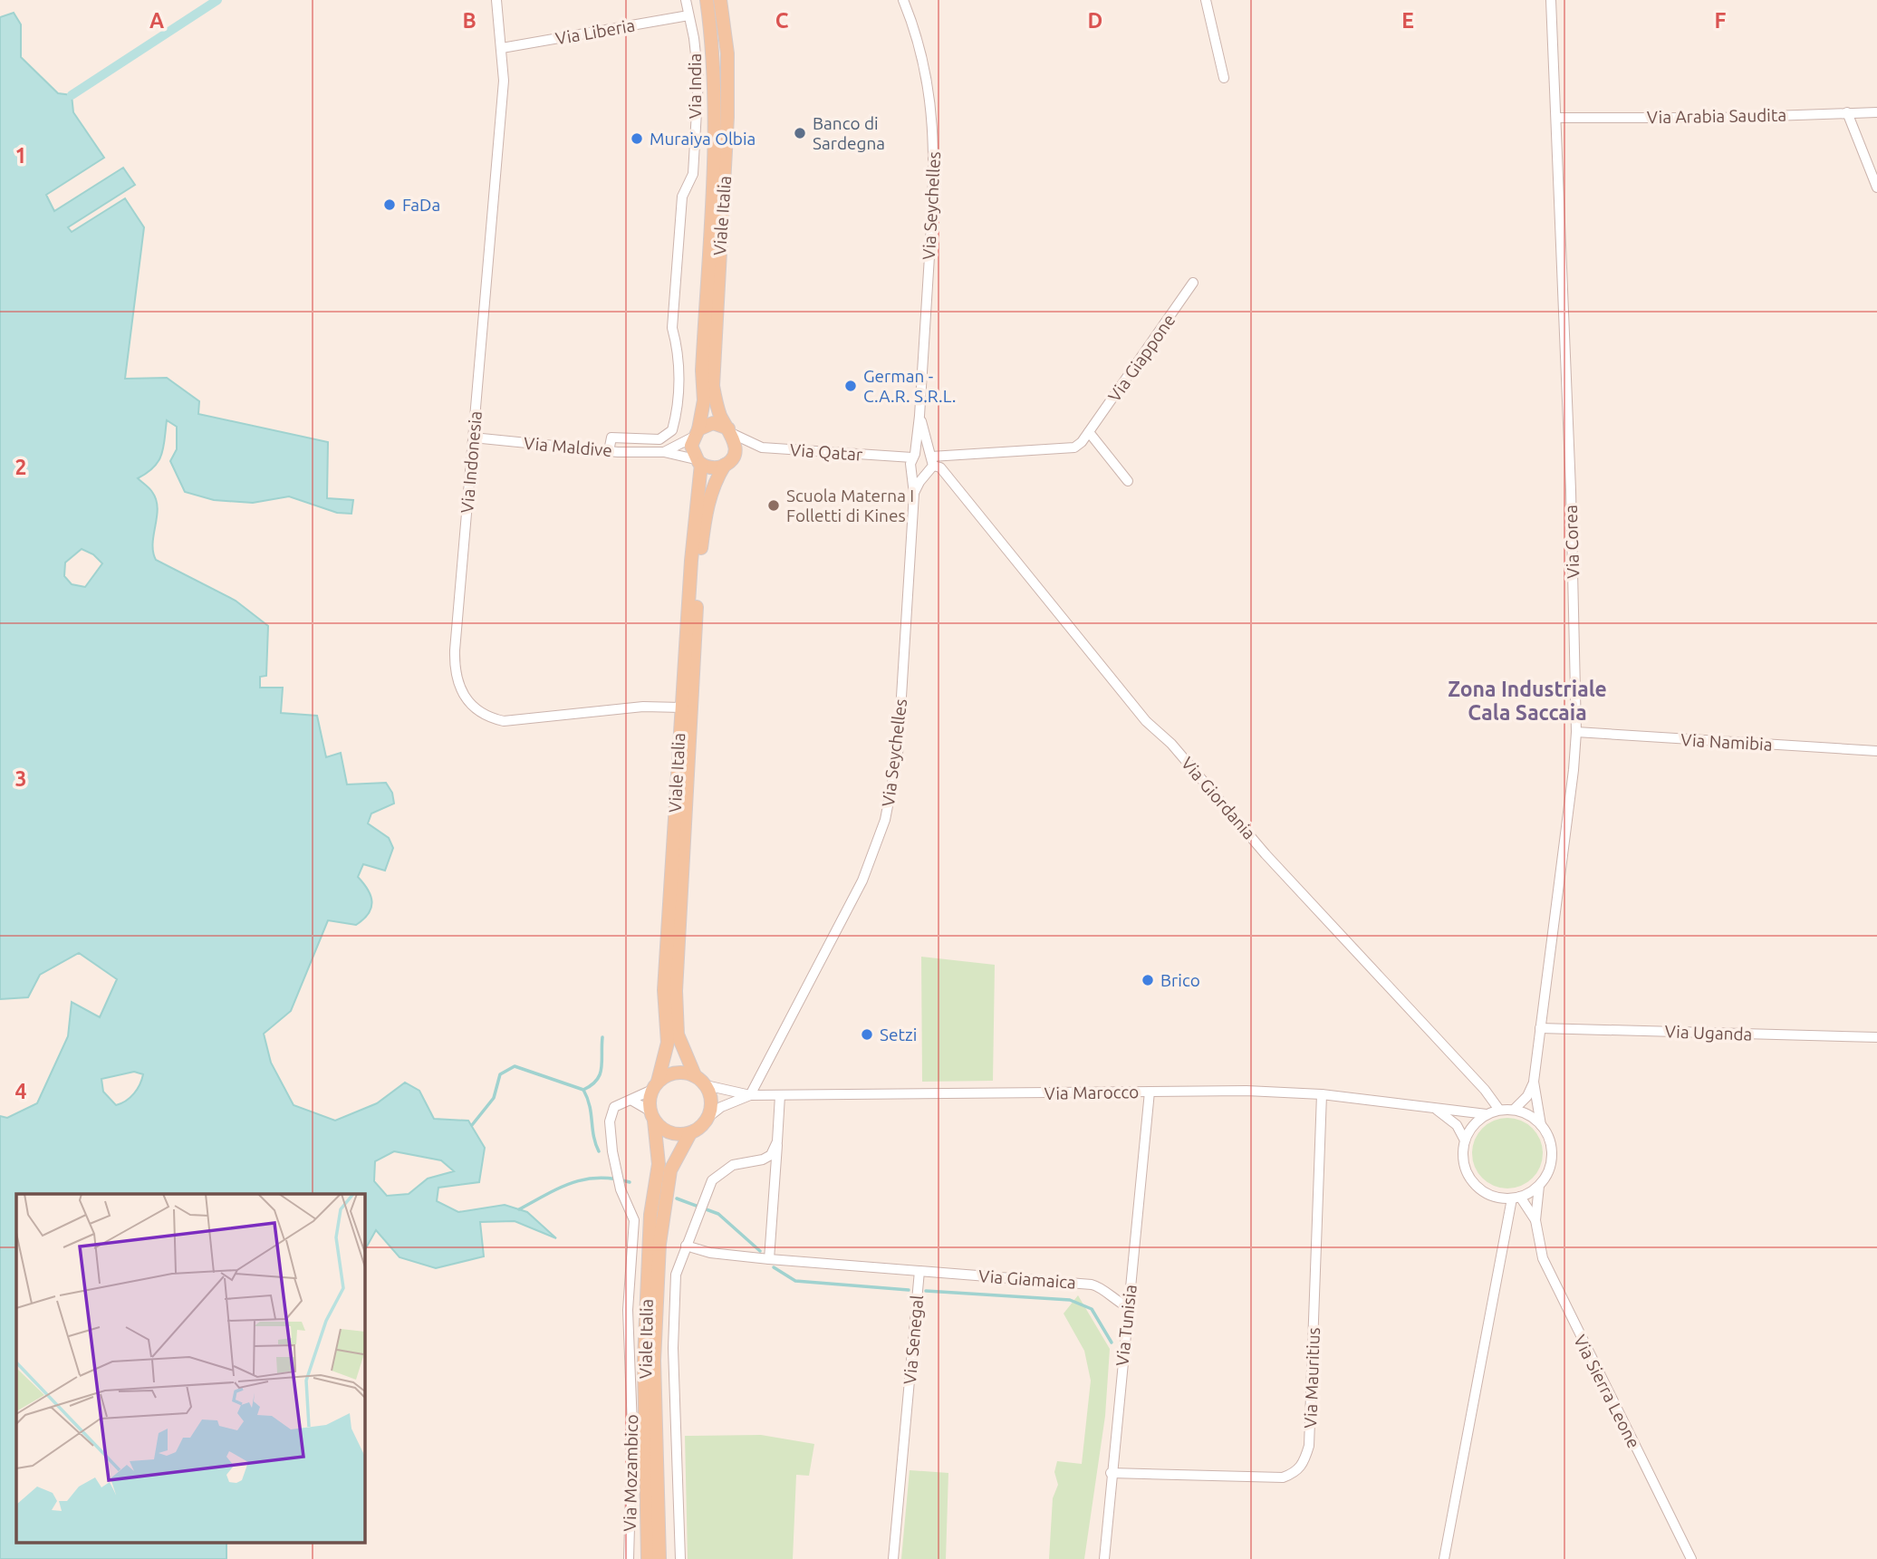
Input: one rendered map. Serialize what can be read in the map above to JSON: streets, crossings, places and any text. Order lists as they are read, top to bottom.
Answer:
{
  "streets": {
    "main road": ["Viale Italia"],
    "street": [
      "Via Liberia",
      "Via India",
      "Via Arabia Saudita",
      "Via Seychelles",
      "Via Giappone",
      "Via Maldive",
      "Via Qatar",
      "Via Indonesia",
      "Via Corea",
      "Via Namibia",
      "Via Giordania",
      "Via Uganda",
      "Via Marocco",
      "Via Giamaica",
      "Via Tunisia",
      "Via Senegal",
      "Via Mauritius",
      "Via Sierra Leone",
      "Via Mozambico"
    ]
  },
  "crossings": [
    ["Via Liberia", "Via India"],
    ["Via Liberia", "Via Indonesia"],
    ["Via India", "Via Maldive"],
    ["Via Arabia Saudita", "Via Corea"],
    ["Via Seychelles", "Via Giappone"],
    ["Via Seychelles", "Via Qatar"],
    ["Via Seychelles", "Via Giordania"],
    ["Via Seychelles", "Via Marocco"],
    ["Viale Italia", "Via Maldive"],
    ["Viale Italia", "Via Indonesia"],
    ["Viale Italia", "Via Marocco"],
    ["Viale Italia", "Via Mozambico"],
    ["Via Giappone", "Via Qatar"],
    ["Via Giappone", "Via Giordania"],
    ["Via Maldive", "Via Indonesia"],
    ["Via Qatar", "Via Giordania"],
    ["Via Corea", "Via Namibia"],
    ["Via Corea", "Via Uganda"],
    ["Via Giordania", "Via Marocco"],
    ["Via Giordania", "Via Sierra Leone"],
    ["Via Marocco", "Via Tunisia"],
    ["Via Marocco", "Via Mauritius"],
    ["Via Marocco", "Via Sierra Leone"],
    ["Via Marocco", "Via Mozambico"],
    ["Via Giamaica", "Via Tunisia"],
    ["Via Giamaica", "Via Senegal"],
    ["Via Tunisia", "Via Mauritius"]
  ],
  "districts": ["Zona Industriale Cala Saccaia"],
  "places": [
    "Banco di Sardegna",
    "Muraiya Olbia",
    "FaDa",
    "German - C.A.R. S.R.L.",
    "Scuola Materna I Folletti di Kines",
    "Brico",
    "Setzi"
  ],
  "grid": {
    "columns": [
      "A",
      "B",
      "C",
      "D",
      "E",
      "F"
    ],
    "rows": [
      "1",
      "2",
      "3",
      "4"
    ]
  }
}
